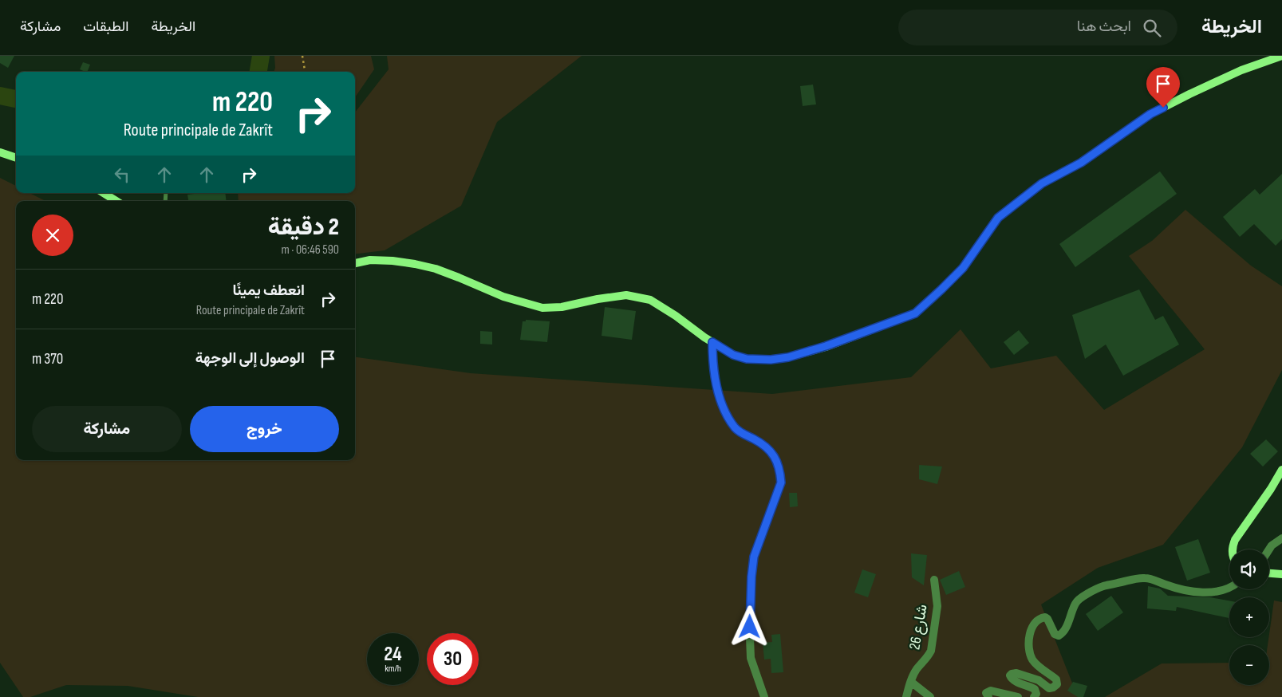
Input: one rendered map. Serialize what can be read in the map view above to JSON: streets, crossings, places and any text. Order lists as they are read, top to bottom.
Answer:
{
  "streets": {
    "street": ["شارع 26"]
  },
  "page": {
    "header": "الخريطة",
    "search": "ابحث هنا",
    "nav": ["الخريطة", "الطبقات", "مشاركة"],
    "turn": ["220 m", "Route principale de Zakrît"],
    "heading": ["2 دقيقة", "590 m · 06:46"],
    "list": [
      {
        "name": "انعطف يمينًا",
        "note": "Route principale de Zakrît",
        "value": "220 m"
      },
      {
        "name": "الوصول إلى الوجهة",
        "value": "370 m"
      }
    ],
    "buttons": ["خروج", "مشاركة"],
    "map_buttons": ["+", "−"],
    "speed": "24 km/h",
    "limit": "30"
  }
}
